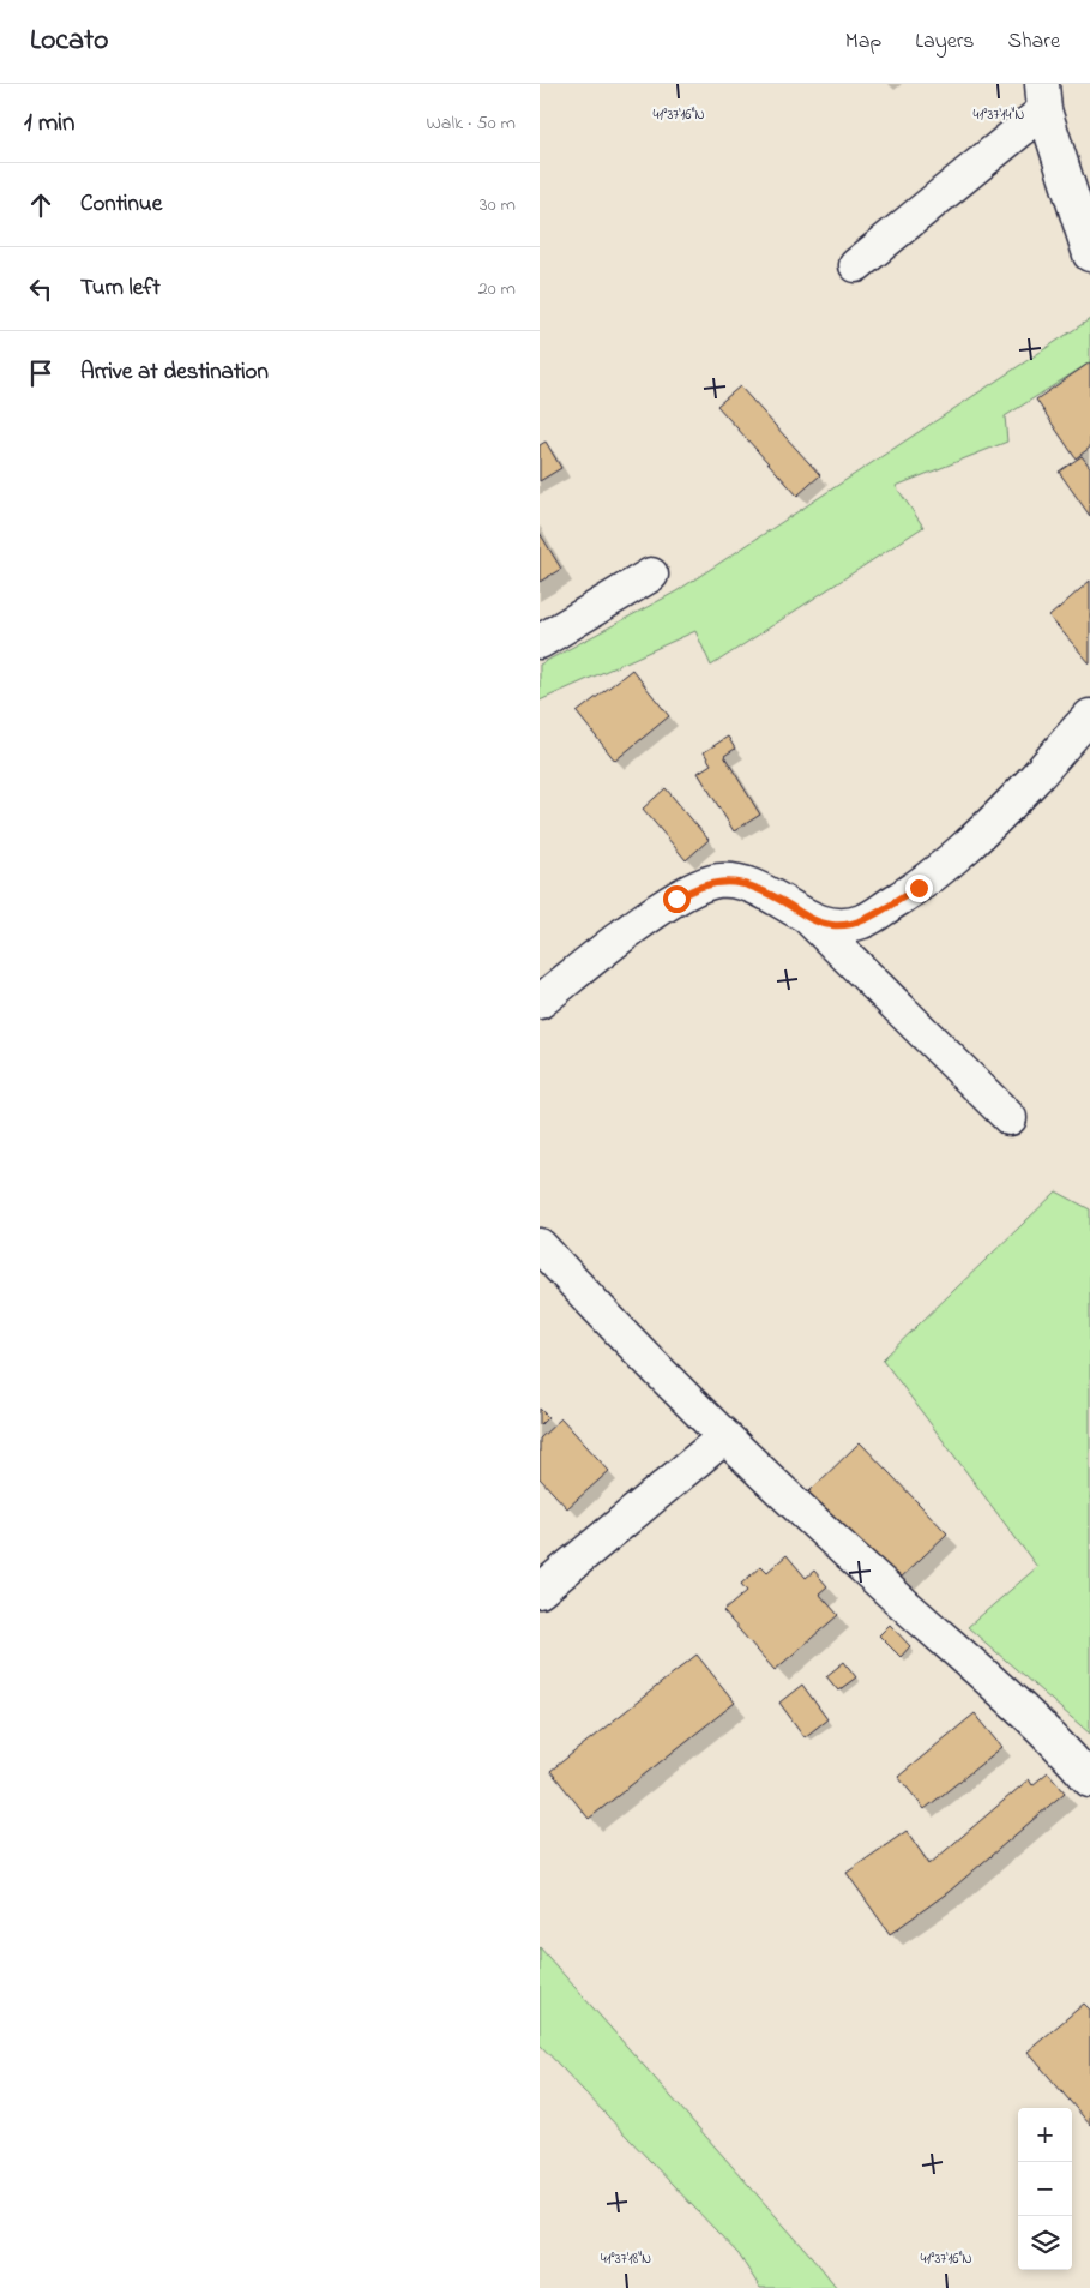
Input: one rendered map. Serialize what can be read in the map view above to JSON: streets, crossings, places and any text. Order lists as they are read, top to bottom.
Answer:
{
  "page": {
    "header": "Locato",
    "nav": ["Map", "Layers", "Share"],
    "heading": ["1 min", "Walk · 50 m"],
    "list": [
      ["Continue", "30 m"],
      ["Turn left", "20 m"],
      "Arrive at destination"
    ],
    "map_buttons": ["+", "−"]
  },
  "coordinates": ["41°37'16\"N", "41°37'14\"N", "41°37'18\"N"]
}
